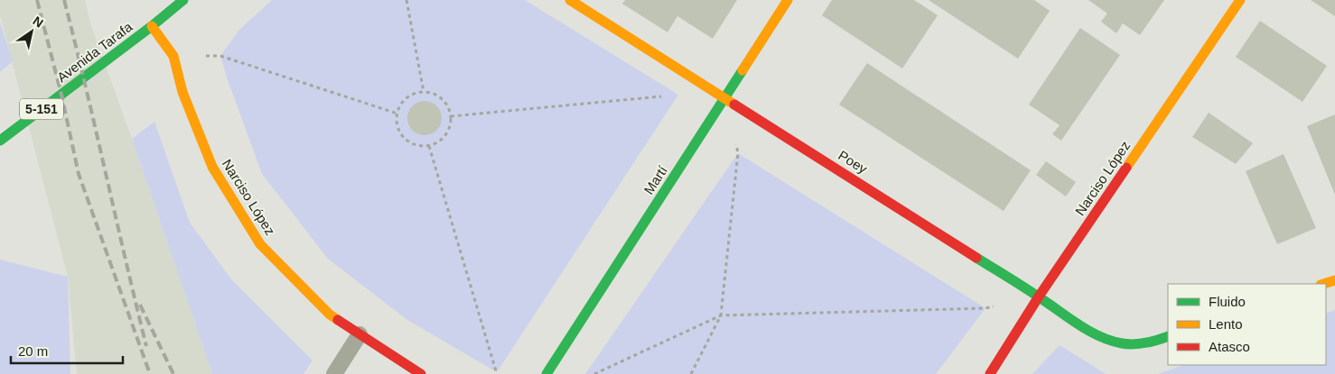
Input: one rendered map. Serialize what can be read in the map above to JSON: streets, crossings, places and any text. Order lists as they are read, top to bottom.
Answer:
{
  "streets": {
    "street": [
      "Avenida Tarafa",
      "5-151",
      "Poey",
      "Narciso López",
      "Martí"
    ]
  },
  "crossings": [
    ["Avenida Tarafa", "Narciso López"],
    ["Poey", "Narciso López"],
    ["Poey", "Martí"]
  ],
  "legend": ["Fluido", "Lento", "Atasco"],
  "scale_bar": "20 m",
  "north": "top right"
}
